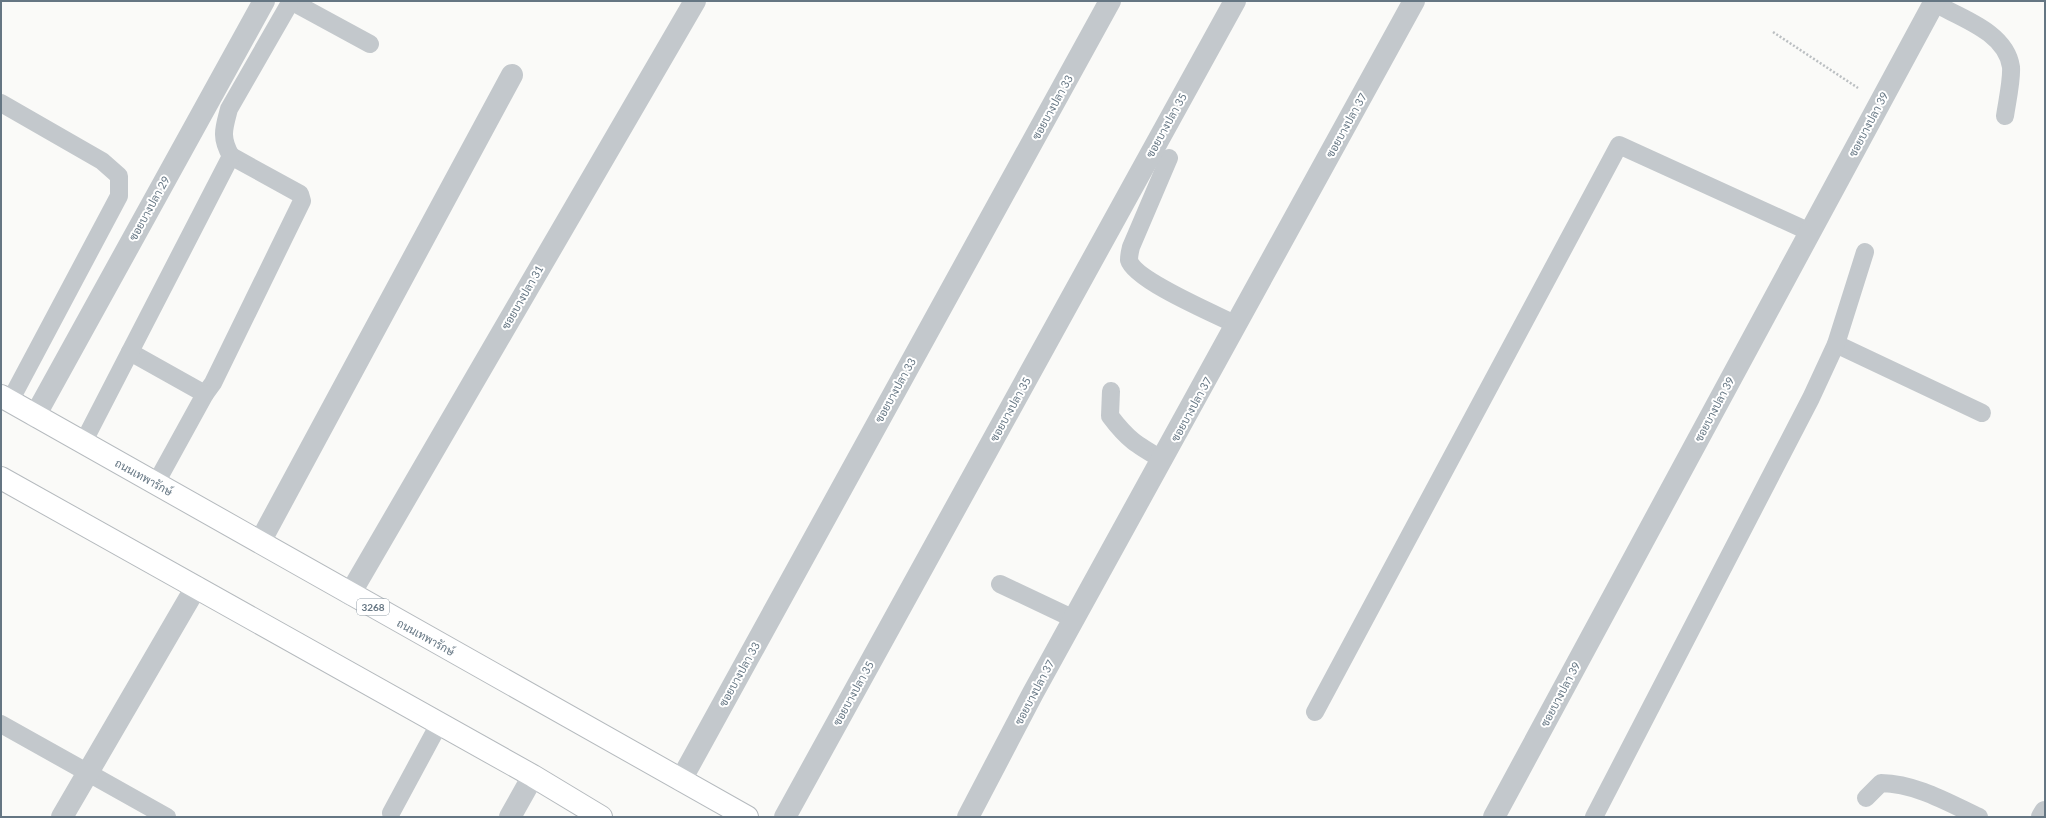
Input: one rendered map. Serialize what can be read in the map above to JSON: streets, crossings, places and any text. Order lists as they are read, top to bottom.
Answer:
{
  "streets": {
    "main road": ["ถนนเทพารักษ์", "3268"],
    "street": [
      "ซอยบางปลา 33",
      "ซอยบางปลา 39",
      "ซอยบางปลา 35",
      "ซอยบางปลา 37",
      "ซอยบางปลา 29",
      "ซอยบางปลา 31"
    ]
  },
  "crossings": [
    ["ซอยบางปลา 33", "ถนนเทพารักษ์"],
    ["ซอยบางปลา 29", "ถนนเทพารักษ์"],
    ["ซอยบางปลา 31", "ถนนเทพารักษ์"]
  ]
}
